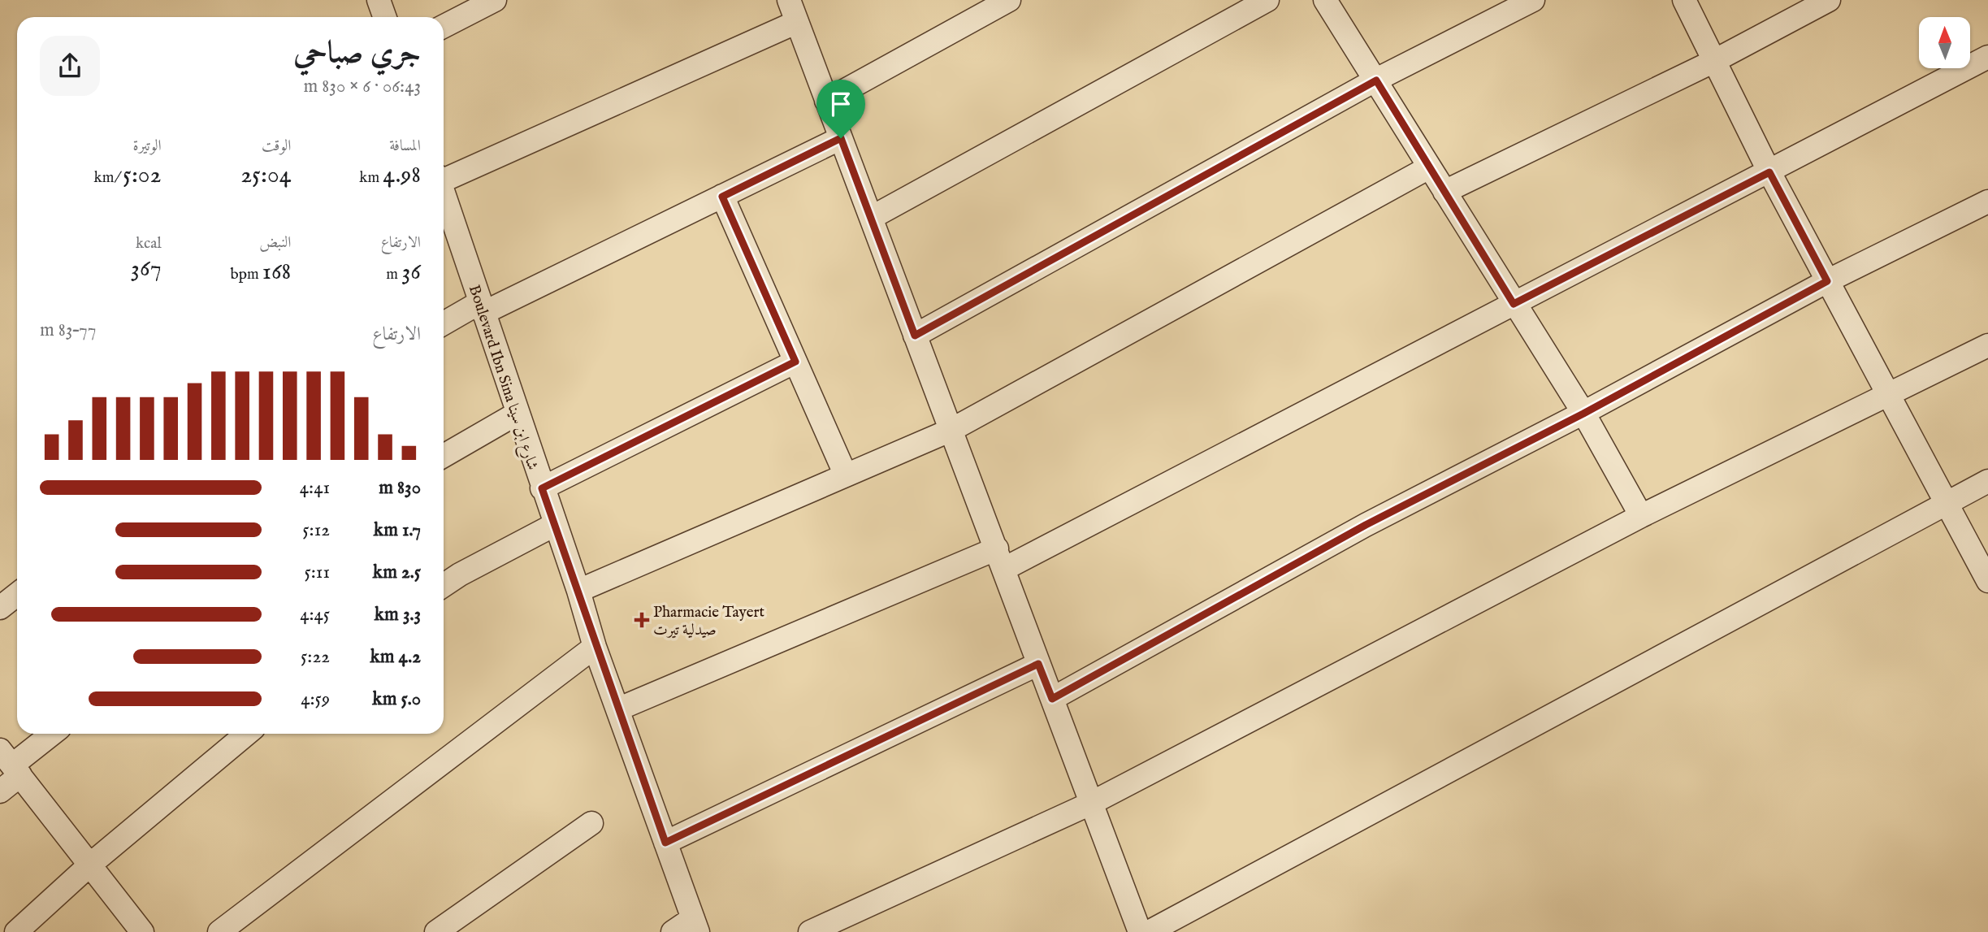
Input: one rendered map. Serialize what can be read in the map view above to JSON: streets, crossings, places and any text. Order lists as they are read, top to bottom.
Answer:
{
  "streets": {
    "street": ["Boulevard Ibn Sina شارع ابن سينا"]
  },
  "places": {
    "health": ["Pharmacie Tayert صيدلية تيرت"]
  },
  "north": "top",
  "page": {
    "heading": ["جري صباحي", "06:43 · 6 × 830 m"],
    "stats": [
      ["المسافة", "4.98 km"],
      ["الوقت", "25:04"],
      ["الوتيرة", "5:02 /km"],
      ["الارتفاع", "36 m"],
      ["النبض", "168 bpm"],
      ["kcal", "367"]
    ],
    "chart": ["الارتفاع", "77–83 m"],
    "list": [
      {
        "name": "830 m",
        "note": "4:41"
      },
      {
        "name": "1.7 km",
        "note": "5:12"
      },
      {
        "name": "2.5 km",
        "note": "5:11"
      },
      {
        "name": "3.3 km",
        "note": "4:45"
      },
      {
        "name": "4.2 km",
        "note": "5:22"
      },
      {
        "name": "5.0 km",
        "note": "4:59"
      }
    ]
  }
}
